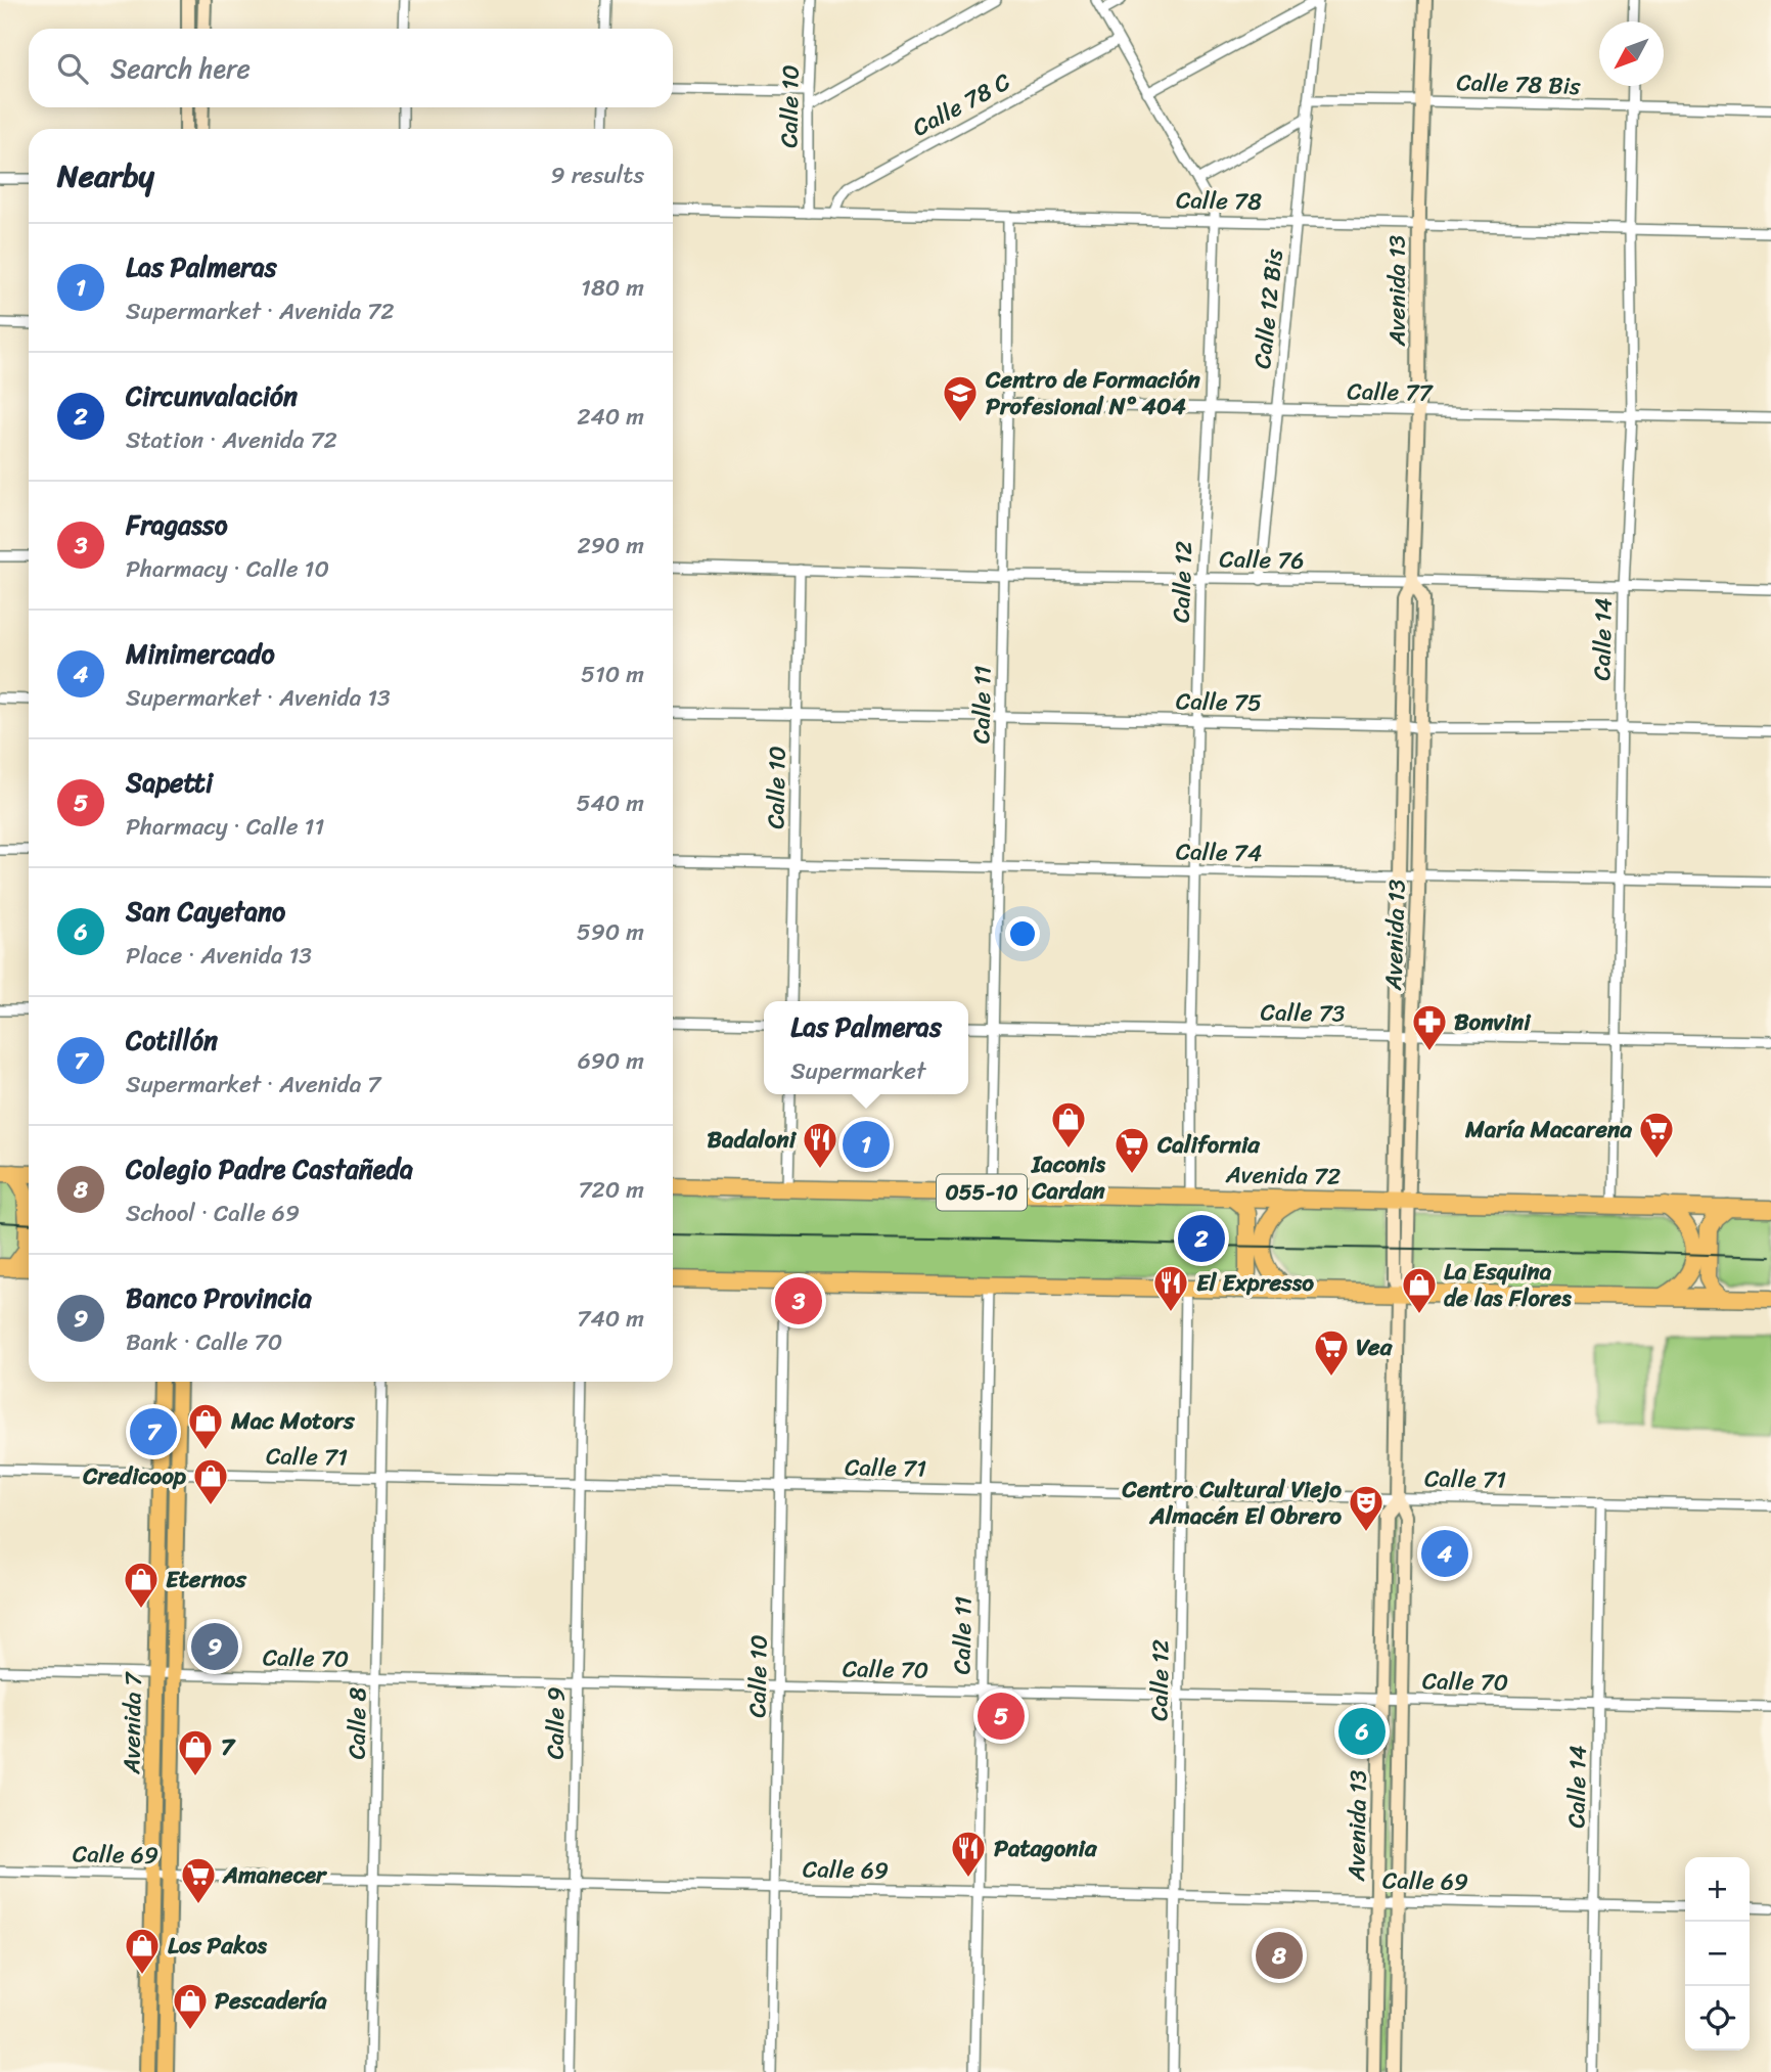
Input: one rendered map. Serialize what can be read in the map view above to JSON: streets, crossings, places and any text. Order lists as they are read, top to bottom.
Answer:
{
  "streets": {
    "highway": ["Avenida 72", "055-10"],
    "main road": ["Avenida 7"],
    "street": [
      "Calle 78 Bis",
      "Calle 78 C",
      "Calle 10",
      "Calle 78",
      "Avenida 13",
      "Calle 12 Bis",
      "Calle 77",
      "Calle 76",
      "Calle 12",
      "Calle 14",
      "Calle 75",
      "Calle 11",
      "Calle 74",
      "Calle 73",
      "Calle 71",
      "Calle 70",
      "Calle 8",
      "Calle 9",
      "Calle 69"
    ]
  },
  "crossings": [
    ["Calle 78 Bis", "Avenida 13"],
    ["Calle 78 Bis", "Calle 12 Bis"],
    ["Calle 78 Bis", "Calle 14"],
    ["Calle 78 C", "Calle 78"],
    ["Calle 78 C", "Calle 12"],
    ["Calle 10", "Calle 78"],
    ["Calle 10", "Calle 76"],
    ["Calle 10", "Calle 75"],
    ["Calle 10", "Calle 74"],
    ["Calle 10", "Calle 71"],
    ["Calle 10", "Calle 70"],
    ["Calle 10", "Calle 69"],
    ["Calle 78", "Avenida 13"],
    ["Calle 78", "Calle 12 Bis"],
    ["Calle 78", "Calle 12"],
    ["Calle 78", "Calle 14"],
    ["Calle 78", "Calle 11"],
    ["Avenida 13", "Calle 77"],
    ["Avenida 13", "Calle 76"],
    ["Avenida 13", "Calle 75"],
    ["Avenida 13", "Calle 74"],
    ["Avenida 13", "Calle 73"],
    ["Avenida 13", "Avenida 72"],
    ["Avenida 13", "Calle 71"],
    ["Avenida 13", "Calle 70"],
    ["Avenida 13", "Calle 69"],
    ["Calle 12 Bis", "Calle 77"],
    ["Calle 12 Bis", "Calle 76"],
    ["Calle 77", "Calle 12"],
    ["Calle 77", "Calle 14"],
    ["Calle 77", "Calle 11"],
    ["Calle 76", "Calle 12"],
    ["Calle 76", "Calle 14"],
    ["Calle 76", "Calle 11"],
    ["Calle 12", "Calle 75"],
    ["Calle 12", "Calle 74"],
    ["Calle 12", "Calle 73"],
    ["Calle 12", "Avenida 72"],
    ["Calle 12", "Calle 71"],
    ["Calle 12", "Calle 70"],
    ["Calle 12", "Calle 69"],
    ["Calle 14", "Calle 75"],
    ["Calle 14", "Calle 74"],
    ["Calle 14", "Calle 73"],
    ["Calle 14", "Avenida 72"],
    ["Calle 14", "Calle 71"],
    ["Calle 14", "Calle 70"],
    ["Calle 14", "Calle 69"],
    ["Calle 75", "Calle 11"],
    ["Calle 11", "Calle 74"],
    ["Calle 11", "Calle 73"],
    ["Calle 11", "Avenida 72"],
    ["Calle 11", "Calle 71"],
    ["Calle 11", "Calle 70"],
    ["Calle 11", "Calle 69"],
    ["Calle 71", "Avenida 7"],
    ["Calle 71", "Calle 8"],
    ["Calle 71", "Calle 9"],
    ["Calle 70", "Avenida 7"],
    ["Calle 70", "Calle 8"],
    ["Calle 70", "Calle 9"],
    ["Avenida 7", "Calle 69"],
    ["Calle 8", "Calle 69"],
    ["Calle 9", "Calle 69"]
  ],
  "places": {
    "school or university": ["Centro de Formación Profesional N° 404"],
    "pharmacy": ["Bonvini"],
    "shop": [
      "Iaconis Cardan",
      "La Esquina de las Flores",
      "Mac Motors",
      "Credicoop",
      "Eternos",
      "7",
      "Los Pakos",
      "Pescadería"
    ],
    "supermarket": [
      "María Macarena",
      "California",
      "Vea",
      "Amanecer"
    ],
    "restaurant": ["Badaloni", "El Expresso", "Patagonia"],
    "theatre": ["Centro Cultural Viejo Almacén El Obrero"]
  },
  "north": "bottom left",
  "page": {
    "search": "Search here",
    "heading": ["Nearby", "9 results"],
    "list": [
      {
        "mark": "1",
        "name": "Las Palmeras",
        "note": "Supermarket · Avenida 72",
        "value": "180 m"
      },
      {
        "mark": "2",
        "name": "Circunvalación",
        "note": "Station · Avenida 72",
        "value": "240 m"
      },
      {
        "mark": "3",
        "name": "Fragasso",
        "note": "Pharmacy · Calle 10",
        "value": "290 m"
      },
      {
        "mark": "4",
        "name": "Minimercado",
        "note": "Supermarket · Avenida 13",
        "value": "510 m"
      },
      {
        "mark": "5",
        "name": "Sapetti",
        "note": "Pharmacy · Calle 11",
        "value": "540 m"
      },
      {
        "mark": "6",
        "name": "San Cayetano",
        "note": "Place · Avenida 13",
        "value": "590 m"
      },
      {
        "mark": "7",
        "name": "Cotillón",
        "note": "Supermarket · Avenida 7",
        "value": "690 m"
      },
      {
        "mark": "8",
        "name": "Colegio Padre Castañeda",
        "note": "School · Calle 69",
        "value": "720 m"
      },
      {
        "mark": "9",
        "name": "Banco Provincia",
        "note": "Bank · Calle 70",
        "value": "740 m"
      }
    ],
    "popup": ["Las Palmeras", "Supermarket"],
    "pins": [
      "1",
      "2",
      "3",
      "7",
      "4",
      "9",
      "5",
      "6",
      "8"
    ],
    "map_buttons": ["+", "−"]
  }
}
